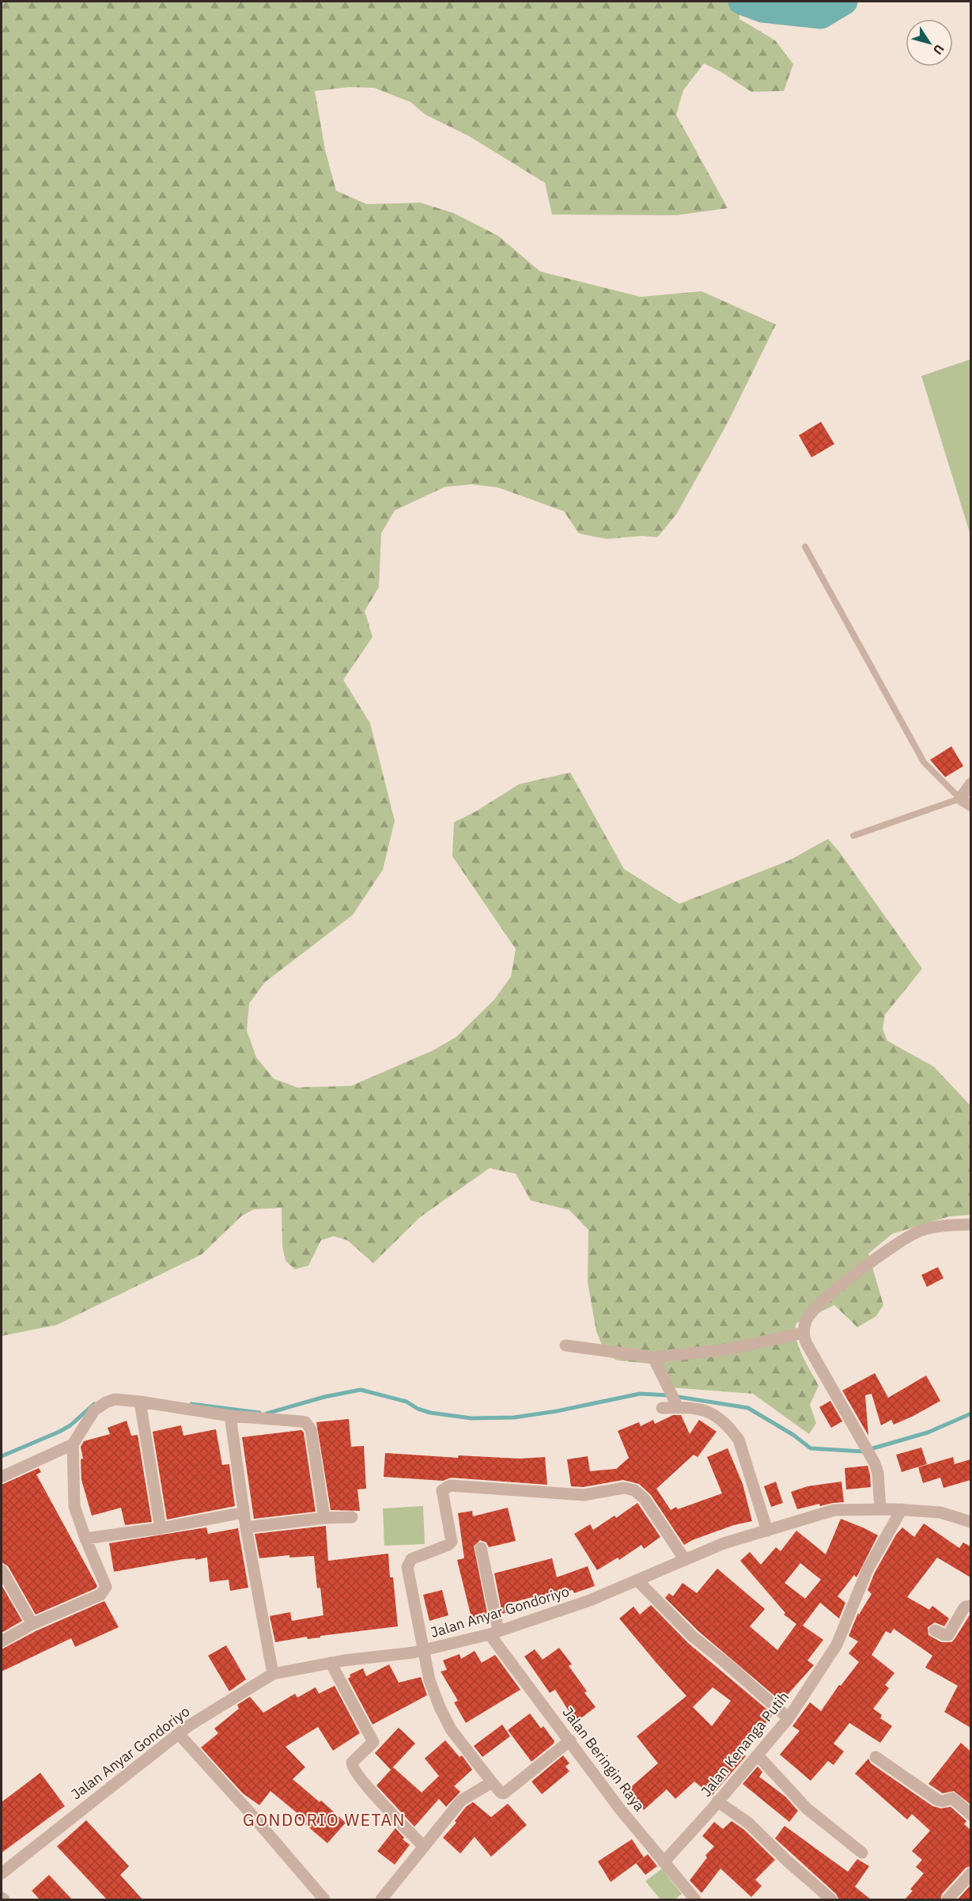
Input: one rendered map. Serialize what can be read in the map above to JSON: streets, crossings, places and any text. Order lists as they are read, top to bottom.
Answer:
{
  "streets": {
    "street": ["Jalan Anyar Gondoriyo", "Jalan Kenanga Putih", "Jalan Beringin Raya"]
  },
  "crossings": [
    ["Jalan Anyar Gondoriyo", "Jalan Kenanga Putih"],
    ["Jalan Anyar Gondoriyo", "Jalan Beringin Raya"],
    ["Jalan Kenanga Putih", "Jalan Beringin Raya"]
  ],
  "districts": ["GONDORIO WETAN"],
  "north": "bottom right"
}
